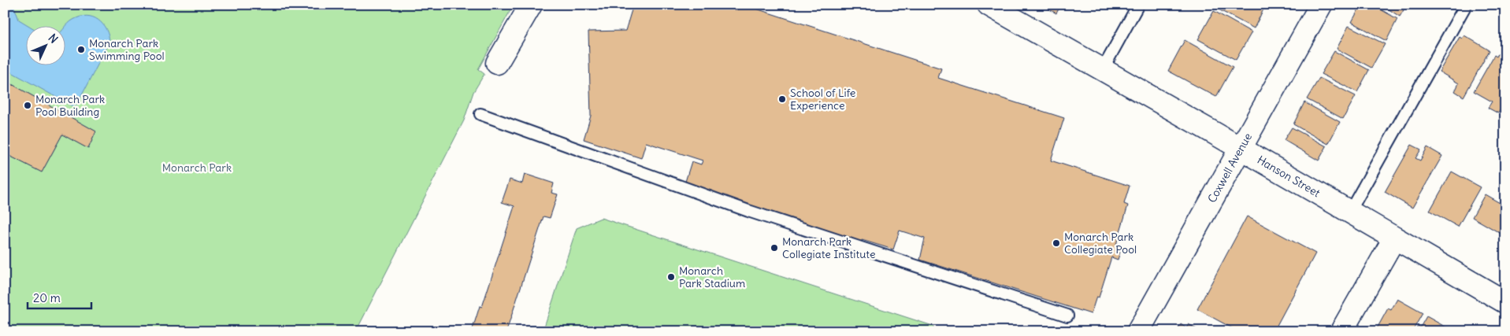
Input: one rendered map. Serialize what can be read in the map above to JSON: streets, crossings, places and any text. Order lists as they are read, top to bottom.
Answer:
{
  "streets": {
    "street": ["Coxwell Avenue", "Hanson Street"]
  },
  "crossings": [
    ["Coxwell Avenue", "Hanson Street"]
  ],
  "parks": ["Monarch Park"],
  "places": [
    "Monarch Park Swimming Pool",
    "School of Life Experience",
    "Monarch Park Pool Building",
    "Monarch Park Collegiate Pool",
    "Monarch Park Collegiate Institute",
    "Monarch Park Stadium"
  ],
  "scale_bar": "20 m",
  "north": "top right"
}
